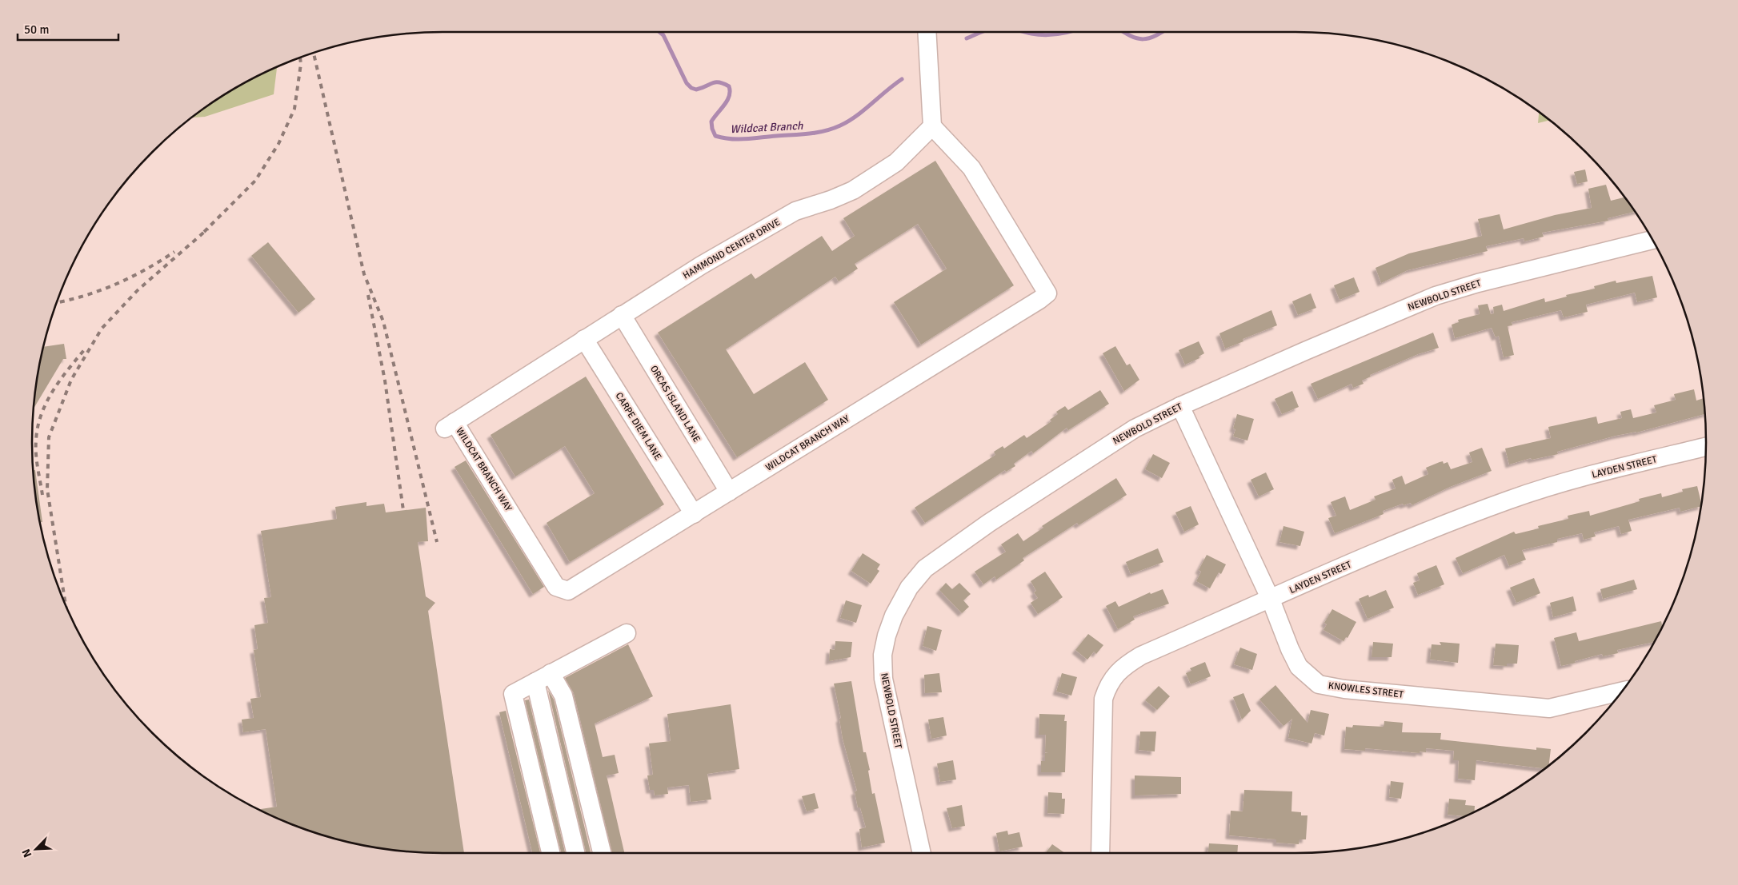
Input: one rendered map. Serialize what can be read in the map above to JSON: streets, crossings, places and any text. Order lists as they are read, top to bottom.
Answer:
{
  "streets": {
    "street": [
      "HAMMOND CENTER DRIVE",
      "NEWBOLD STREET",
      "ORCAS ISLAND LANE",
      "CARPE DIEM LANE",
      "WILDCAT BRANCH WAY",
      "LAYDEN STREET",
      "KNOWLES STREET"
    ]
  },
  "crossings": [
    ["HAMMOND CENTER DRIVE", "ORCAS ISLAND LANE"],
    ["HAMMOND CENTER DRIVE", "CARPE DIEM LANE"],
    ["HAMMOND CENTER DRIVE", "WILDCAT BRANCH WAY"],
    ["NEWBOLD STREET", "KNOWLES STREET"],
    ["ORCAS ISLAND LANE", "WILDCAT BRANCH WAY"],
    ["CARPE DIEM LANE", "WILDCAT BRANCH WAY"],
    ["LAYDEN STREET", "KNOWLES STREET"]
  ],
  "water": ["Wildcat Branch"],
  "scale_bar": "50 m",
  "north": "bottom left"
}
